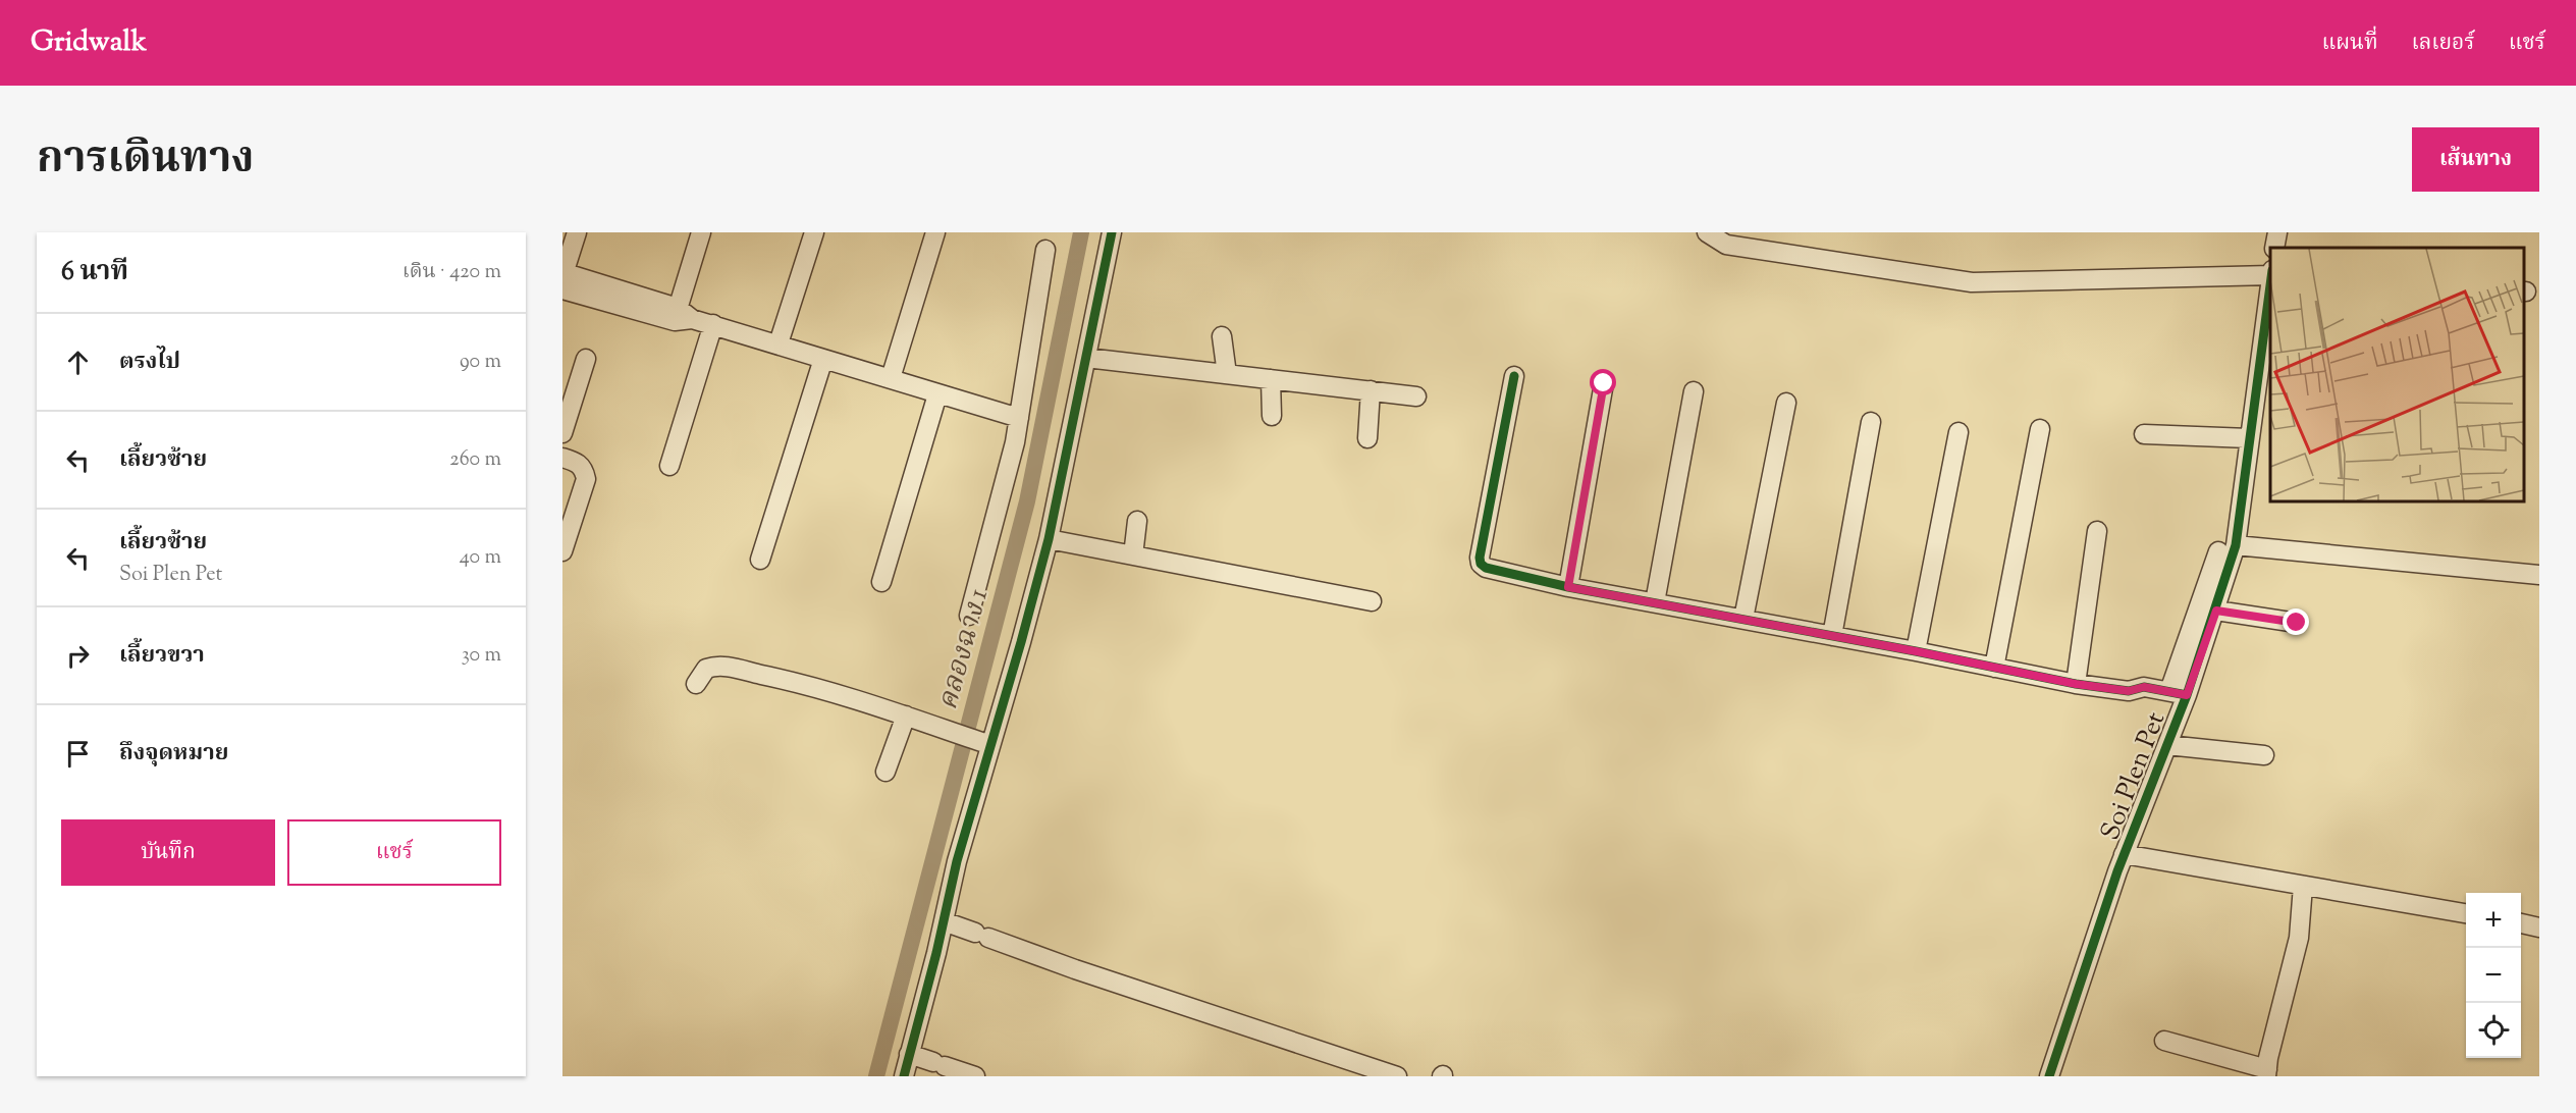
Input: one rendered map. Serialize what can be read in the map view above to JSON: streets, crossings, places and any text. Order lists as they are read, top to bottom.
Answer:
{
  "streets": {
    "street": ["Soi Plen Pet"]
  },
  "water": ["คลองฉาง 1"],
  "page": {
    "header": "Gridwalk",
    "nav": ["แผนที่", "เลเยอร์", "แชร์"],
    "title": "การเดินทาง",
    "buttons": [
      "เส้นทาง",
      ["บันทึก", "แชร์"]
    ],
    "heading": ["6 นาที", "เดิน · 420 m"],
    "list": [
      ["ตรงไป", "90 m"],
      ["เลี้ยวซ้าย", "260 m"],
      ["เลี้ยวซ้าย", "Soi Plen Pet", "40 m"],
      ["เลี้ยวขวา", "30 m"],
      "ถึงจุดหมาย"
    ],
    "map_buttons": ["+", "−"]
  }
}
